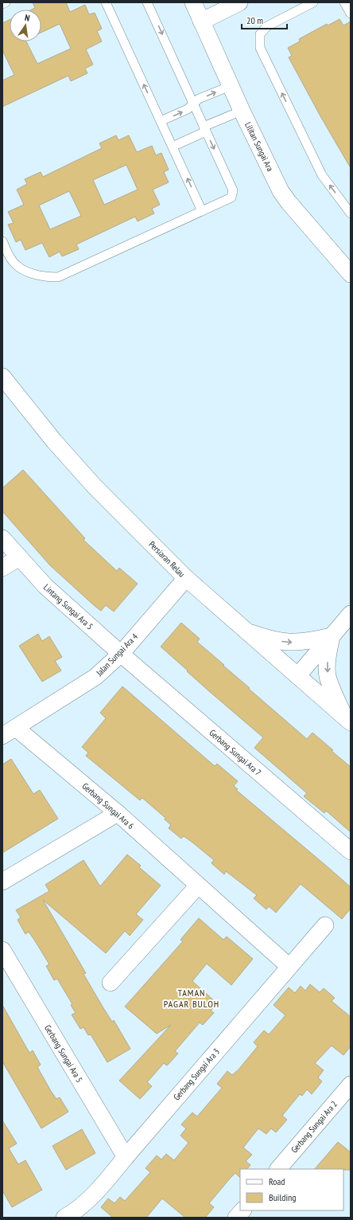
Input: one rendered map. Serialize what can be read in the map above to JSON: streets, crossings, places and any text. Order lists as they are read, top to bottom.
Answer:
{
  "streets": {
    "street": [
      "Lilitan Sungai Ara",
      "Persiaran Relau",
      "Lintang Sungai Ara 5",
      "Jalan Sungai Ara 4",
      "Gerbang Sungai Ara 7",
      "Gerbang Sungai Ara 6",
      "Gerbang Sungai Ara 5",
      "Gerbang Sungai Ara 3",
      "Gerbang Sungai Ara 2"
    ]
  },
  "crossings": [
    ["Persiaran Relau", "Jalan Sungai Ara 4"],
    ["Lintang Sungai Ara 5", "Jalan Sungai Ara 4"],
    ["Lintang Sungai Ara 5", "Gerbang Sungai Ara 7"],
    ["Jalan Sungai Ara 4", "Gerbang Sungai Ara 7"],
    ["Jalan Sungai Ara 4", "Gerbang Sungai Ara 6"],
    ["Gerbang Sungai Ara 6", "Gerbang Sungai Ara 3"],
    ["Gerbang Sungai Ara 5", "Gerbang Sungai Ara 3"]
  ],
  "districts": ["TAMAN PAGAR BULOH"],
  "legend": ["Road", "Building"],
  "scale_bar": "20 m",
  "north": "top"
}
